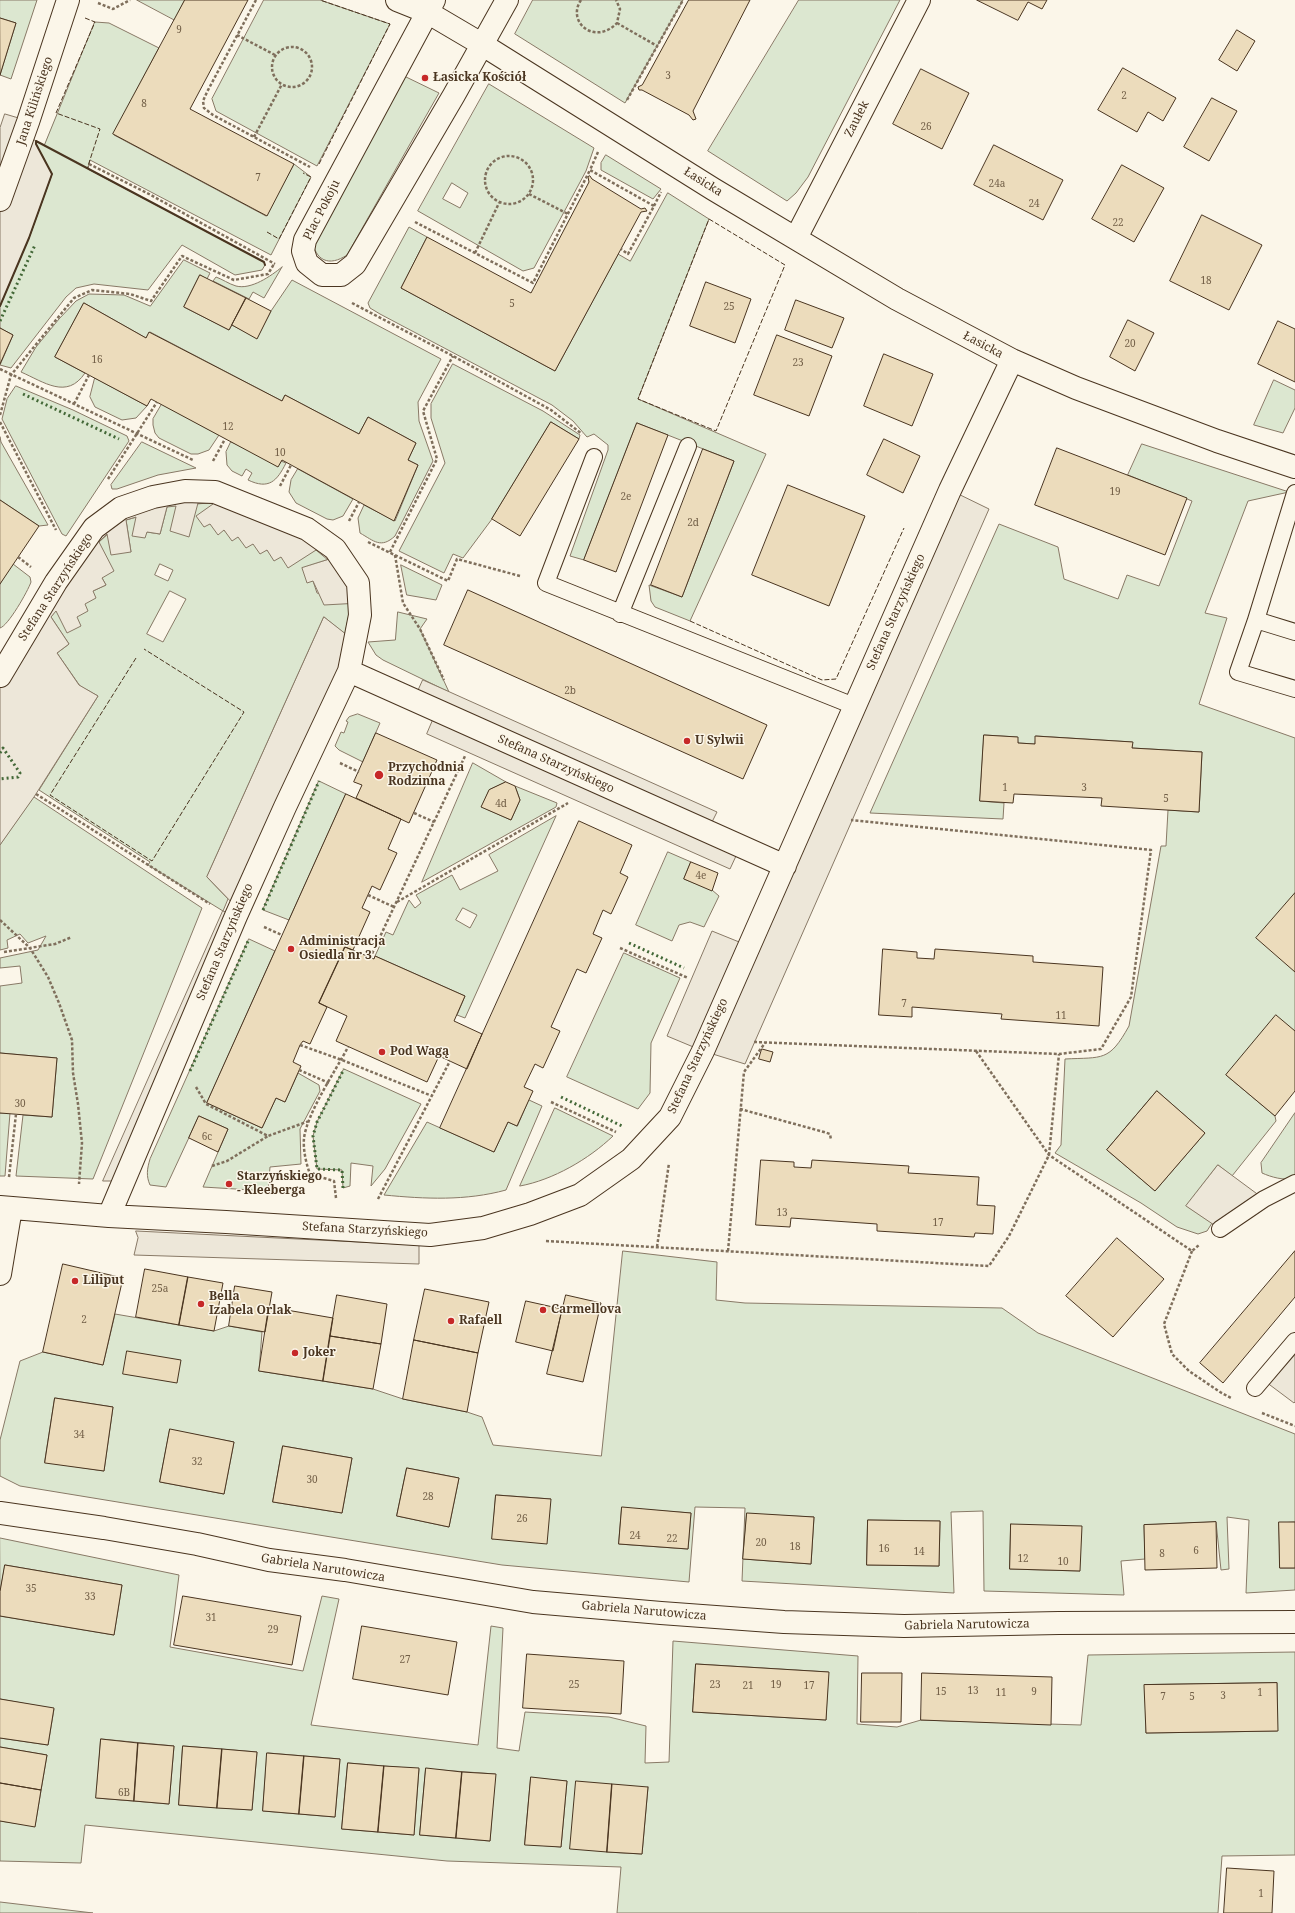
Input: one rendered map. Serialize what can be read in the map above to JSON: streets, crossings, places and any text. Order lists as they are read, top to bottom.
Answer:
{
  "streets": {
    "street": [
      "Jana Kilińskiego",
      "Zaułek",
      "Łasicka",
      "Plac Pokoju",
      "Stefana Starzyńskiego",
      "Gabriela Narutowicza"
    ]
  },
  "crossings": [
    ["Zaułek", "Łasicka"],
    ["Łasicka", "Plac Pokoju"],
    ["Łasicka", "Stefana Starzyńskiego"]
  ],
  "places": [
    "Łasicka Kościół",
    "U Sylwii",
    "Przychodnia Rodzinna",
    "Administracja Osiedla nr 3",
    "Pod Wagą",
    "Starzyńskiego - Kleeberga",
    "Liliput",
    "Bella Izabela Orlak",
    "Carmellova",
    "Rafaell",
    "Joker"
  ],
  "house_numbers": [
    "9",
    "3",
    "2",
    "8",
    "26",
    "7",
    "24a",
    "24",
    "22",
    "18",
    "5",
    "25",
    "20",
    "16",
    "23",
    "12",
    "10",
    "19",
    "2e",
    "2d",
    "2b",
    "1",
    "3",
    "5",
    "4d",
    "4e",
    "7",
    "11",
    "30",
    "6c",
    "13",
    "17",
    "25a",
    "2",
    "34",
    "32",
    "30",
    "28",
    "26",
    "24",
    "22",
    "20",
    "18",
    "16",
    "6",
    "14",
    "8",
    "12",
    "10",
    "35",
    "33",
    "31",
    "29",
    "27",
    "25",
    "23",
    "19",
    "21",
    "17",
    "13",
    "15",
    "9",
    "11",
    "1",
    "3",
    "7",
    "5",
    "6B",
    "1"
  ]
}
